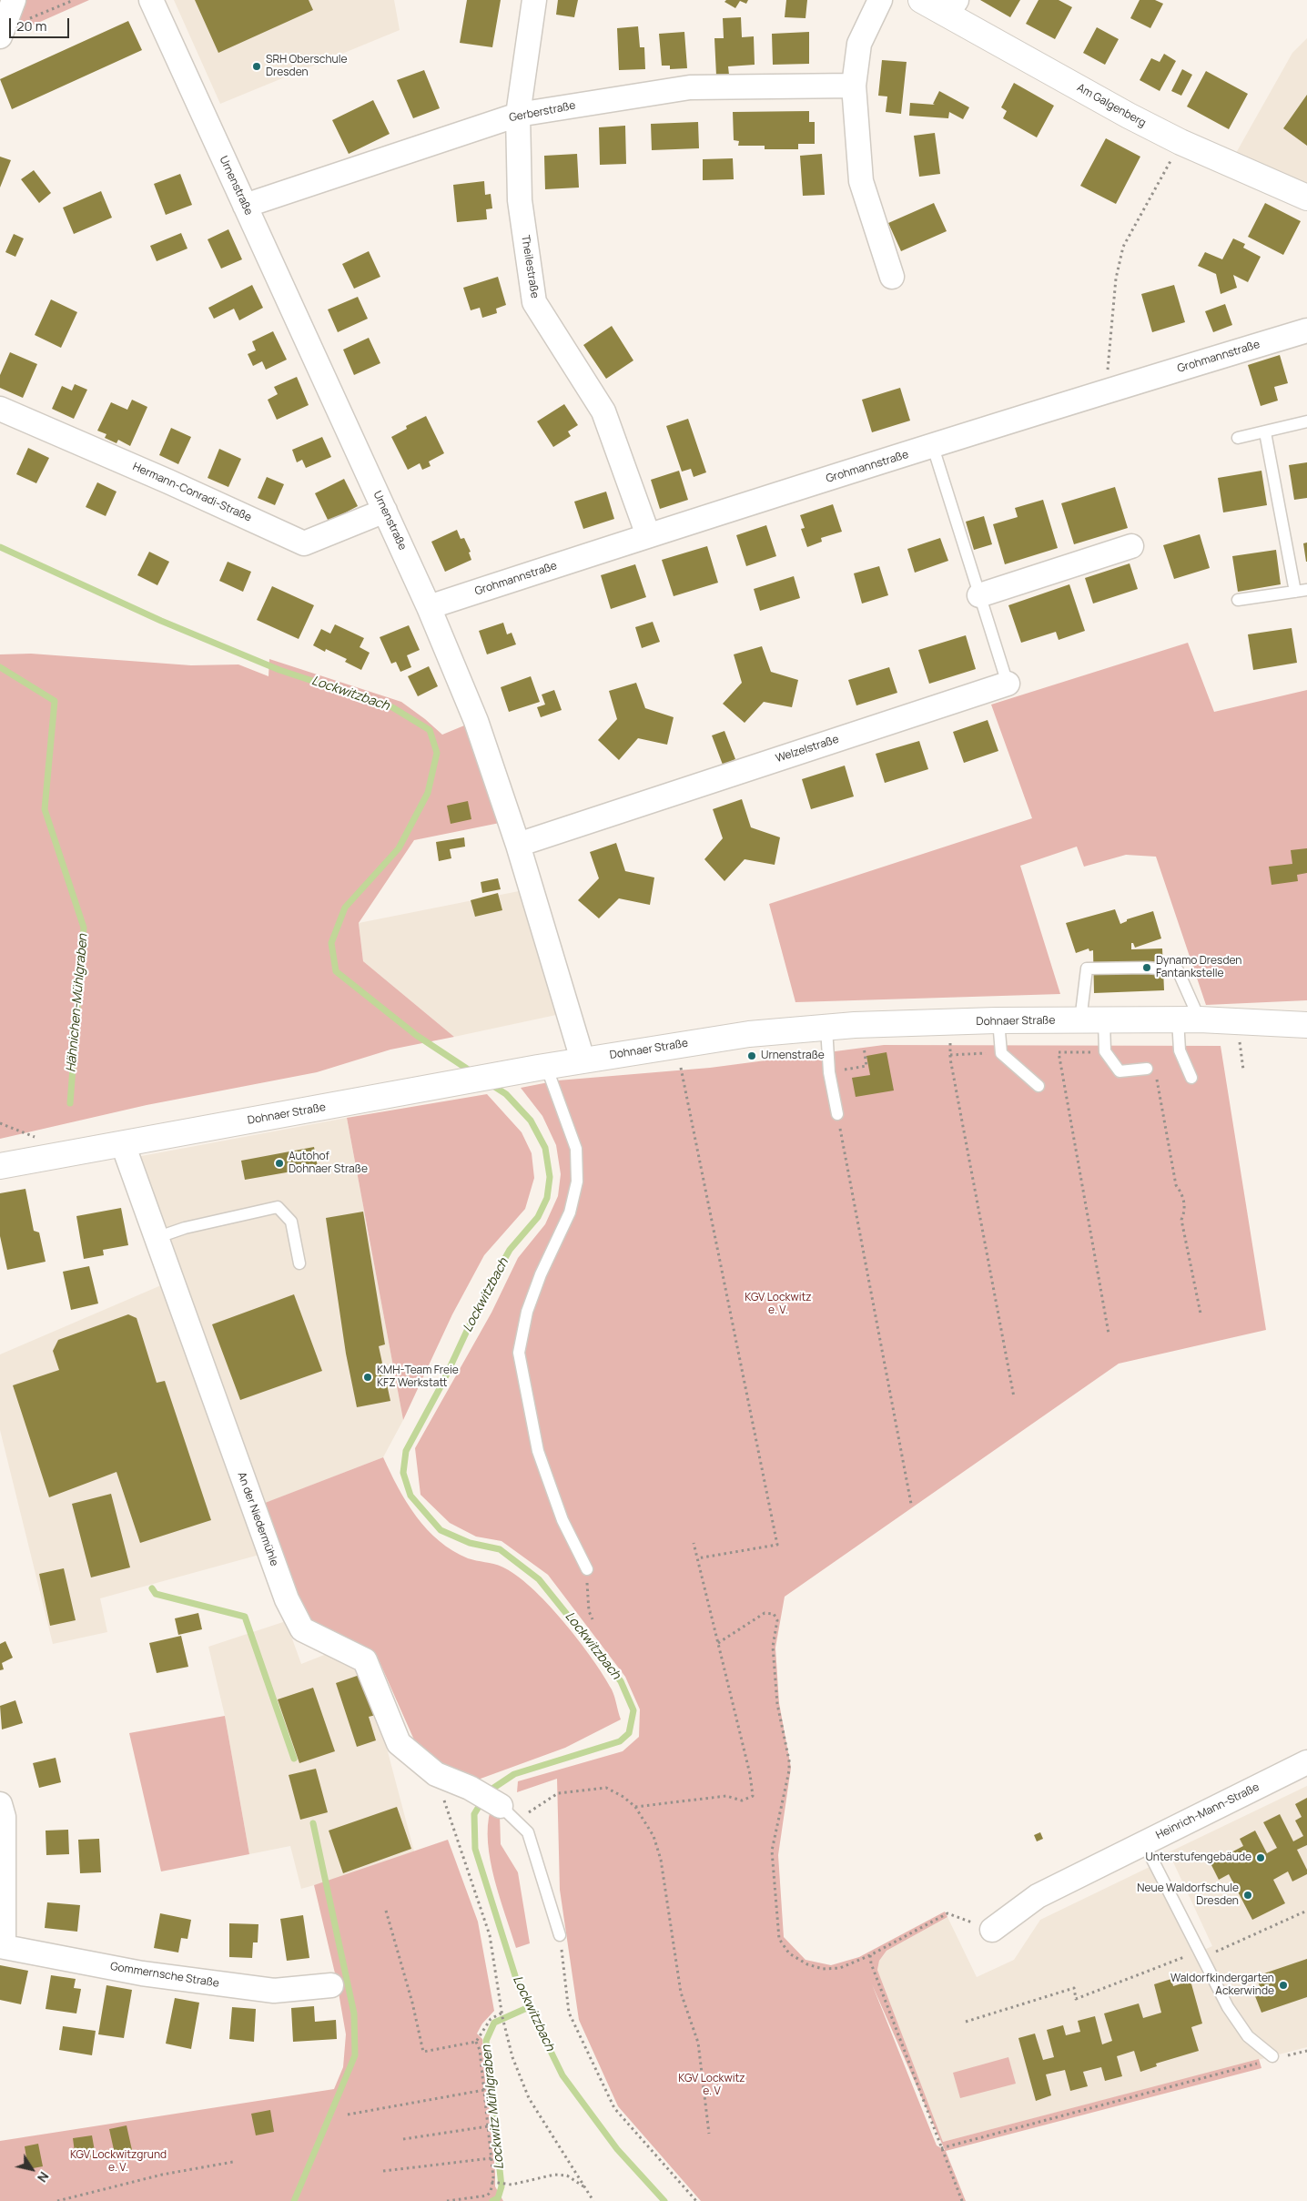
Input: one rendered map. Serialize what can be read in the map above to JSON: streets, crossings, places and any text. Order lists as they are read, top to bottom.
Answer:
{
  "streets": {
    "main road": ["Am Galgenberg", "Dohnaer Straße"],
    "street": [
      "Gerberstraße",
      "Urnenstraße",
      "Theilestraße",
      "Grohmannstraße",
      "Hermann-Conradi-Straße",
      "Welzelstraße",
      "An der Niedermühle",
      "Heinrich-Mann-Straße",
      "Gommernsche Straße"
    ]
  },
  "crossings": [
    ["Gerberstraße", "Urnenstraße"],
    ["Gerberstraße", "Theilestraße"],
    ["Urnenstraße", "Grohmannstraße"],
    ["Urnenstraße", "Hermann-Conradi-Straße"],
    ["Urnenstraße", "Welzelstraße"],
    ["Urnenstraße", "Dohnaer Straße"],
    ["Theilestraße", "Grohmannstraße"],
    ["Grohmannstraße", "Welzelstraße"],
    ["Dohnaer Straße", "An der Niedermühle"]
  ],
  "water": ["Lockwitzbach", "Hähnichen-Mühlgraben", "Lockwitz Mühlgraben"],
  "parks": ["KGV Lockwitz e. V.", "KGV Lockwitz e. V", "KGV Lockwitzgrund e. V."],
  "places": [
    "SRH Oberschule Dresden",
    "Dynamo Dresden Fantankstelle",
    "Urnenstraße",
    "Autohof Dohnaer Straße",
    "KMH-Team Freie KFZ Werkstatt",
    "Unterstufengebäude",
    "Neue Waldorfschule Dresden",
    "Waldorfkindergarten Ackerwinde"
  ],
  "scale_bar": "20 m",
  "north": "bottom right"
}
